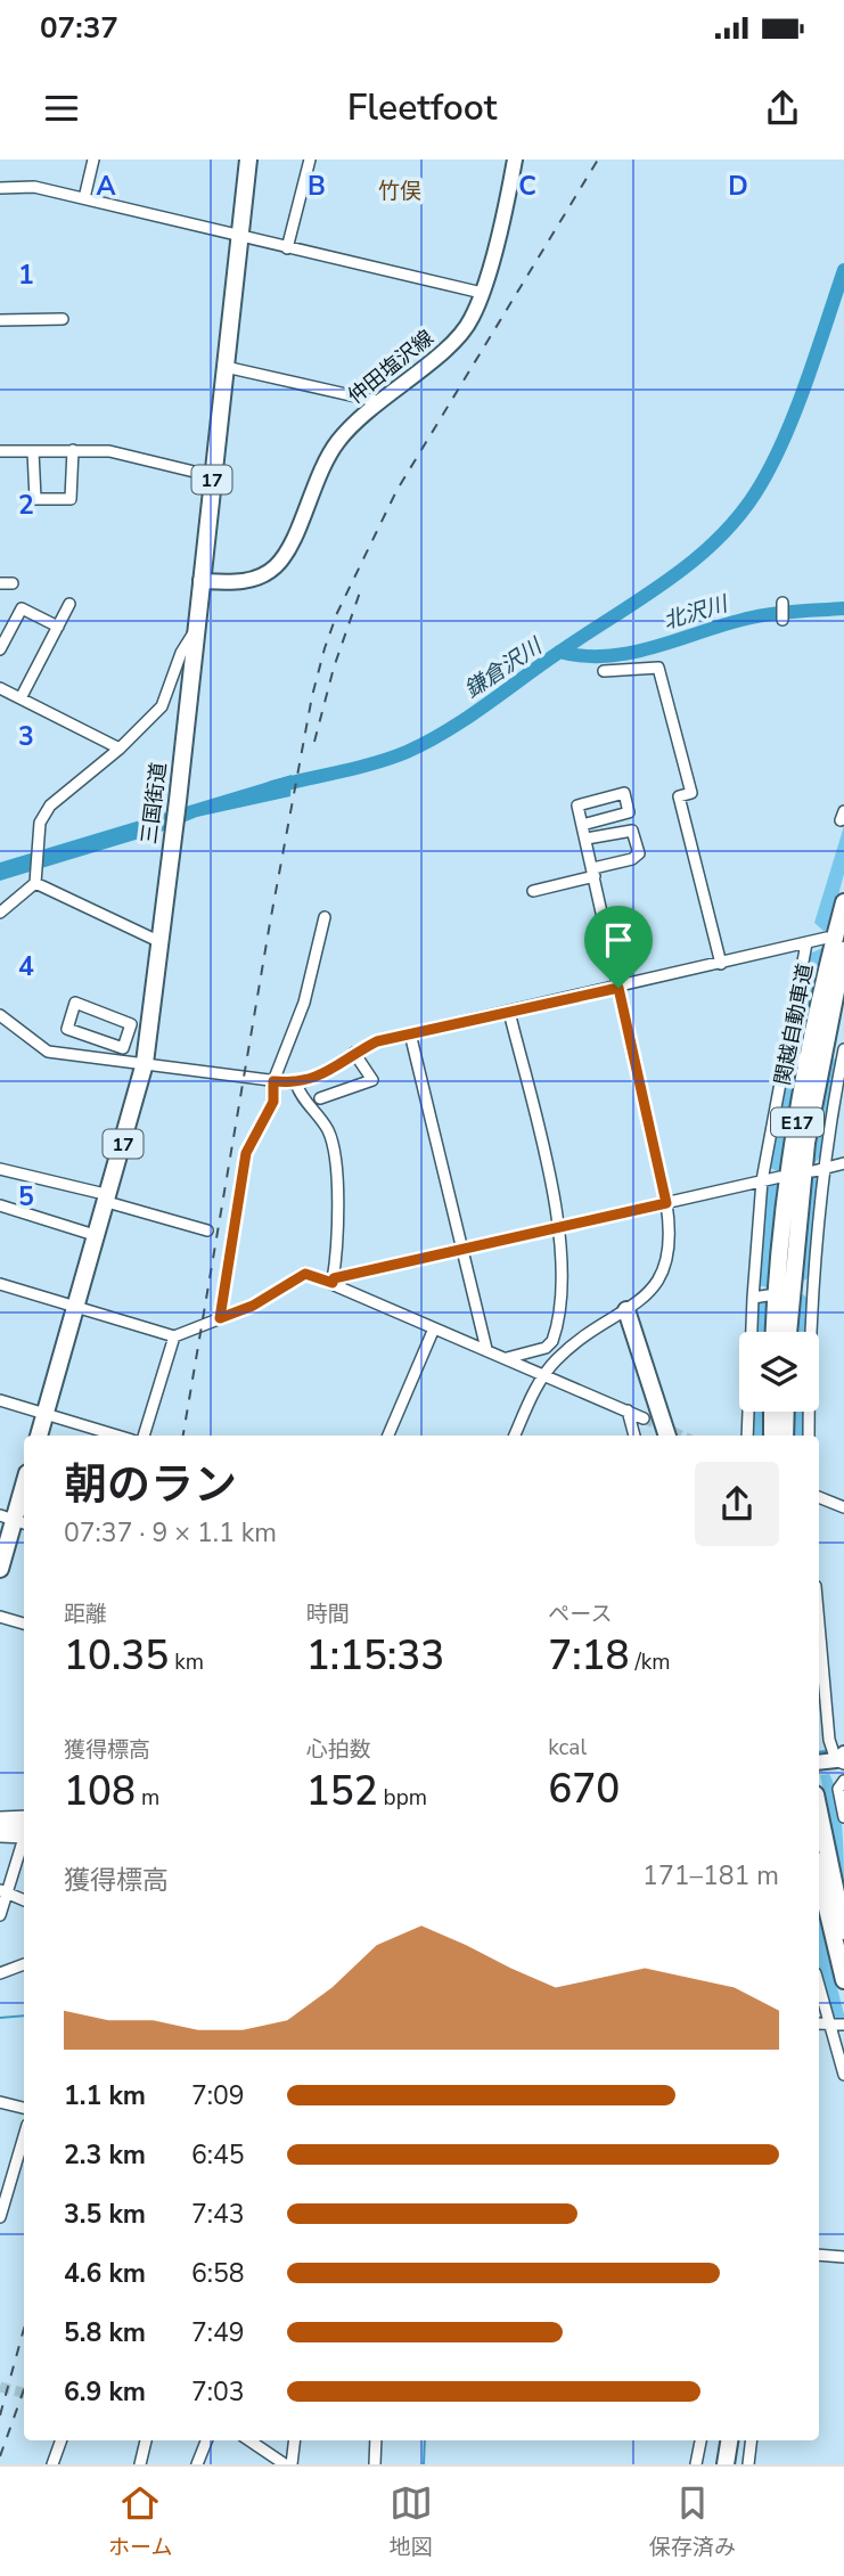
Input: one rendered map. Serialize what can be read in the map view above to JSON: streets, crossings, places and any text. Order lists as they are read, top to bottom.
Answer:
{
  "streets": {
    "highway": [
      "17",
      "三国街道",
      "関越自動車道",
      "E17"
    ],
    "main road": ["仲田塩沢線"]
  },
  "crossings": [
    ["仲田塩沢線", "三国街道"]
  ],
  "districts": ["竹俣"],
  "water": ["北沢川", "鎌倉沢川"],
  "page": {
    "status": "07:37",
    "header": "Fleetfoot",
    "heading": ["朝のラン", "07:37 · 9 × 1.1 km"],
    "stats": [
      ["距離", "10.35 km"],
      ["時間", "1:15:33"],
      ["ペース", "7:18 /km"],
      ["獲得標高", "108 m"],
      ["心拍数", "152 bpm"],
      ["kcal", "670"]
    ],
    "chart": ["獲得標高", "171–181 m"],
    "list": [
      {
        "name": "1.1 km",
        "note": "7:09"
      },
      {
        "name": "2.3 km",
        "note": "6:45"
      },
      {
        "name": "3.5 km",
        "note": "7:43"
      },
      {
        "name": "4.6 km",
        "note": "6:58"
      },
      {
        "name": "5.8 km",
        "note": "7:49"
      },
      {
        "name": "6.9 km",
        "note": "7:03"
      }
    ],
    "tabs": ["ホーム", "地図", "保存済み"]
  },
  "grid": {
    "columns": [
      "A",
      "B",
      "C",
      "D"
    ],
    "rows": [
      "1",
      "2",
      "3",
      "4",
      "5"
    ]
  }
}
